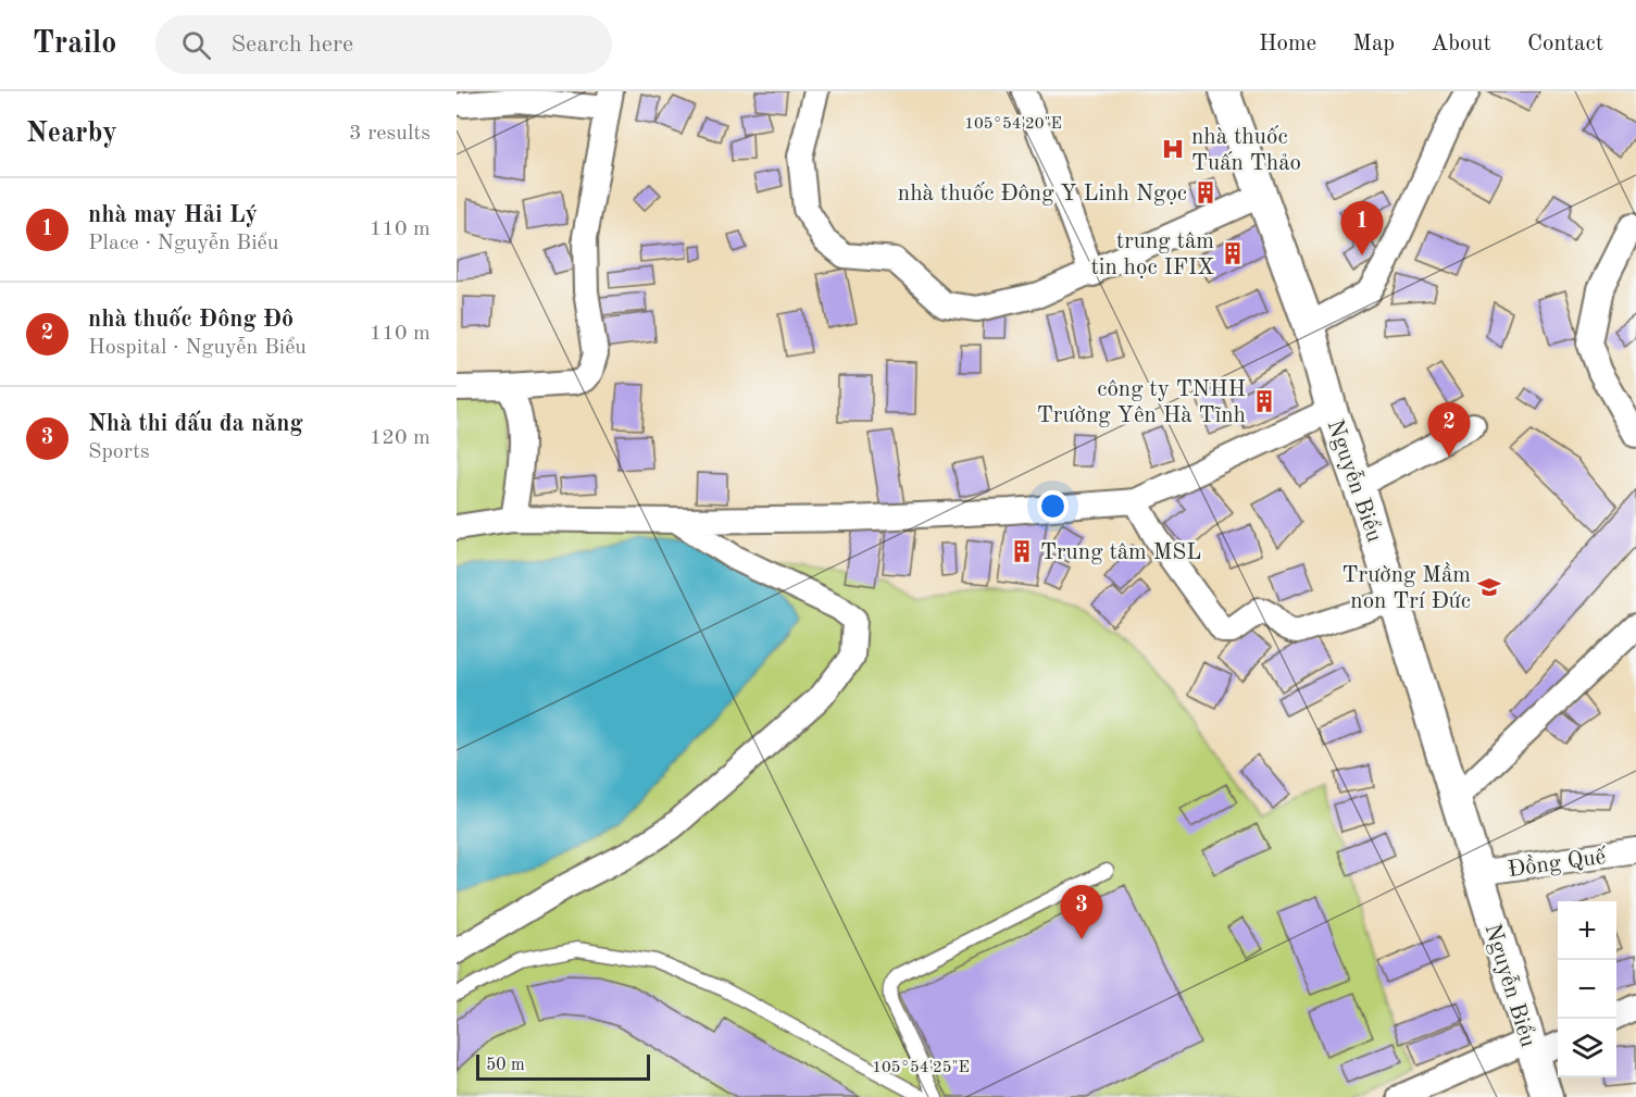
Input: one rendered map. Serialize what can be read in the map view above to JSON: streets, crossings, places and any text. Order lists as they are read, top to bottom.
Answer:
{
  "streets": {
    "street": ["Nguyễn Biểu", "Đồng Quế"]
  },
  "crossings": [
    ["Nguyễn Biểu", "Đồng Quế"]
  ],
  "places": {
    "hospital": ["nhà thuốc Tuấn Thảo"],
    "building": [
      "nhà thuốc Đông Y Linh Ngọc",
      "trung tâm tin học IFIX",
      "công ty TNHH Trường Yên Hà Tĩnh",
      "Trung tâm MSL"
    ],
    "school or university": ["Trường Mầm non Trí Đức"]
  },
  "scale_bar": "50 m",
  "page": {
    "header": "Trailo",
    "search": "Search here",
    "nav": [
      "Home",
      "Map",
      "About",
      "Contact"
    ],
    "heading": ["Nearby", "3 results"],
    "list": [
      {
        "mark": "1",
        "name": "nhà may Hải Lý",
        "note": "Place · Nguyễn Biểu",
        "value": "110 m"
      },
      {
        "mark": "2",
        "name": "nhà thuốc Đông Đô",
        "note": "Hospital · Nguyễn Biểu",
        "value": "110 m"
      },
      {
        "mark": "3",
        "name": "Nhà thi đấu đa năng",
        "note": "Sports",
        "value": "120 m"
      }
    ],
    "pins": ["1", "2", "3"],
    "map_buttons": ["+", "−"],
    "scale": "50 m"
  },
  "coordinates": ["105°54'20\"E", "105°54'25\"E"]
}
